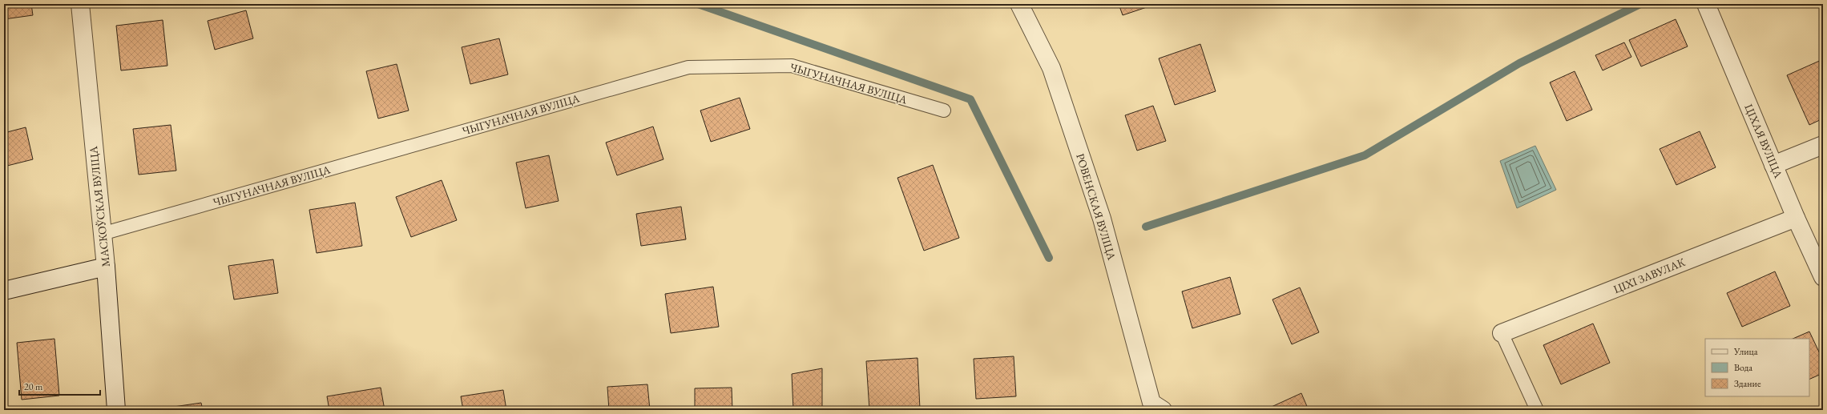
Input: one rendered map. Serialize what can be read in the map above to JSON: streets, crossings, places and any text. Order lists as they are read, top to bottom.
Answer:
{
  "streets": {
    "street": [
      "ЦІХАЯ ВУЛІЦА",
      "МАСКОЎСКАЯ ВУЛІЦА",
      "РОВЕНСКАЯ ВУЛІЦА",
      "ЦІХІ ЗАВУЛАК"
    ],
    "lane": ["ЧЫГУНАЧНАЯ ВУЛІЦА"]
  },
  "crossings": [
    ["ЧЫГУНАЧНАЯ ВУЛІЦА", "МАСКОЎСКАЯ ВУЛІЦА"],
    ["ЦІХАЯ ВУЛІЦА", "ЦІХІ ЗАВУЛАК"]
  ],
  "legend": ["Улица", "Вода", "Здание"],
  "scale_bar": "20 m"
}
